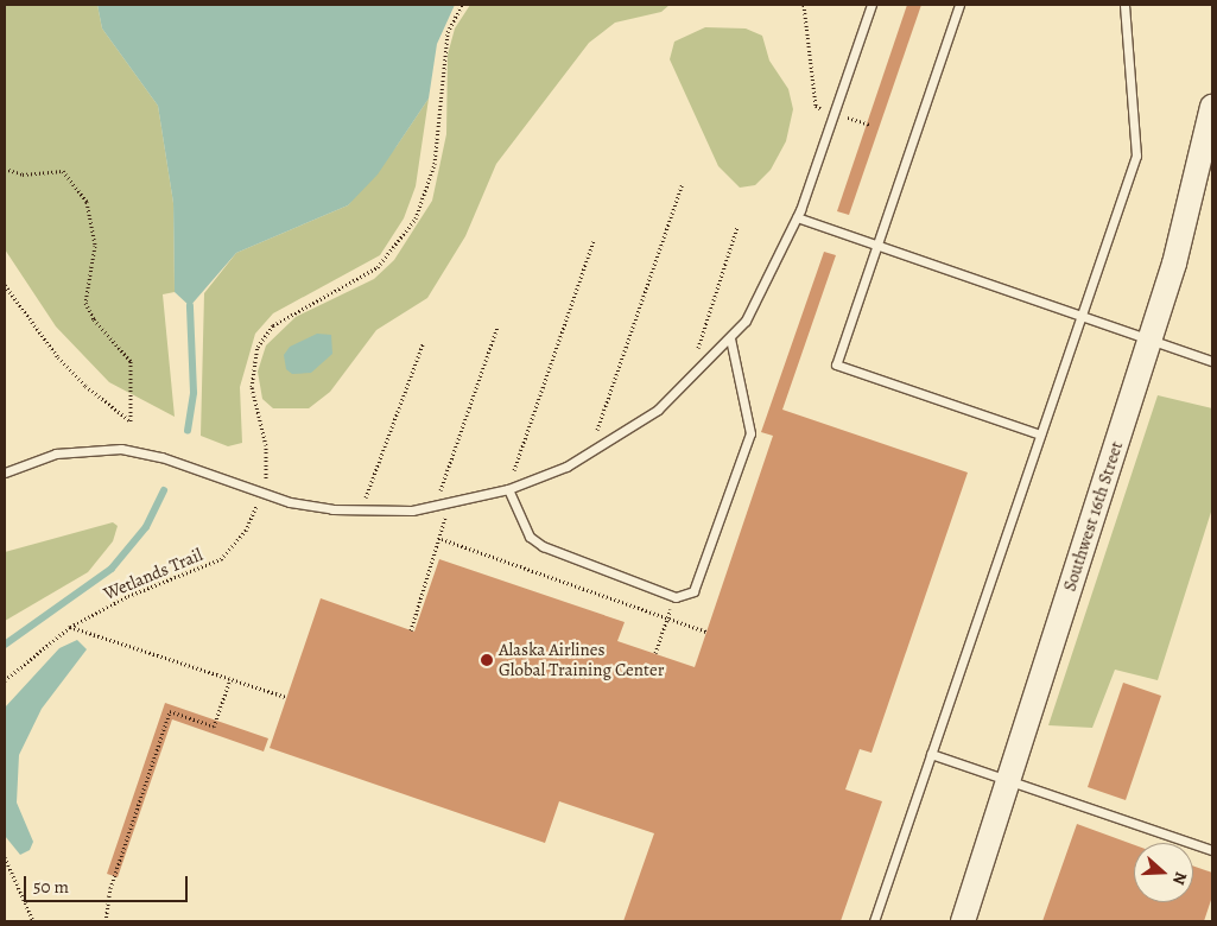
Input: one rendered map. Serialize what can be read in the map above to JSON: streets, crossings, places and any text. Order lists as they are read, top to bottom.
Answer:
{
  "streets": {
    "street": ["Southwest 16th Street"],
    "path": ["Wetlands Trail"]
  },
  "places": ["Alaska Airlines Global Training Center"],
  "scale_bar": "50 m",
  "north": "right"
}
